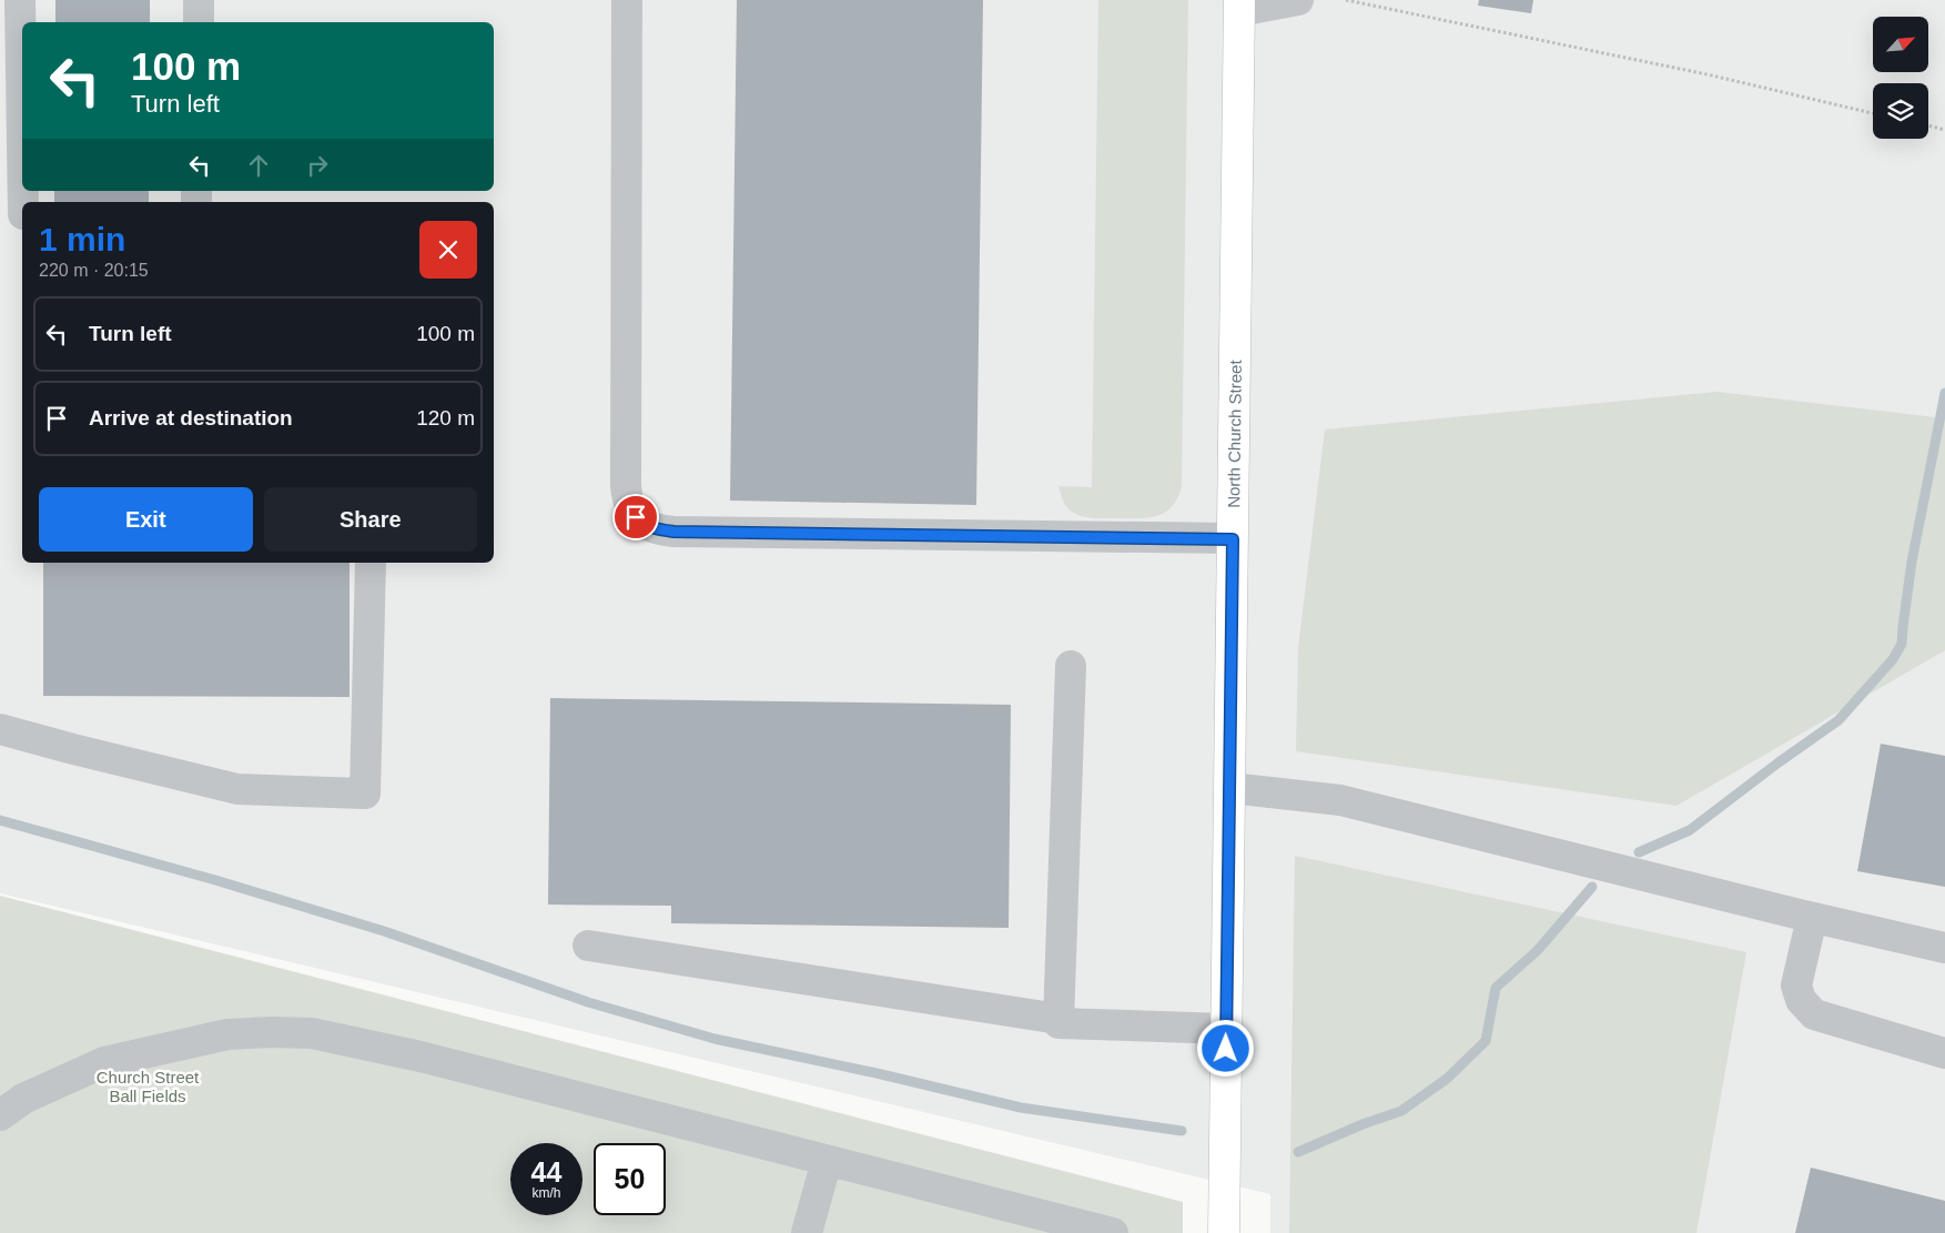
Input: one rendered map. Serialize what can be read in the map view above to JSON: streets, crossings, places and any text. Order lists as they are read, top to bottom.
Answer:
{
  "streets": {
    "main road": ["North Church Street"]
  },
  "parks": ["Church Street Ball Fields"],
  "north": "top right",
  "page": {
    "turn": ["100 m", "Turn left"],
    "heading": ["1 min", "220 m · 20:15"],
    "list": [
      {
        "name": "Turn left",
        "value": "100 m"
      },
      {
        "name": "Arrive at destination",
        "value": "120 m"
      }
    ],
    "buttons": ["Exit", "Share"],
    "speed": "44 km/h",
    "limit": "50"
  }
}
